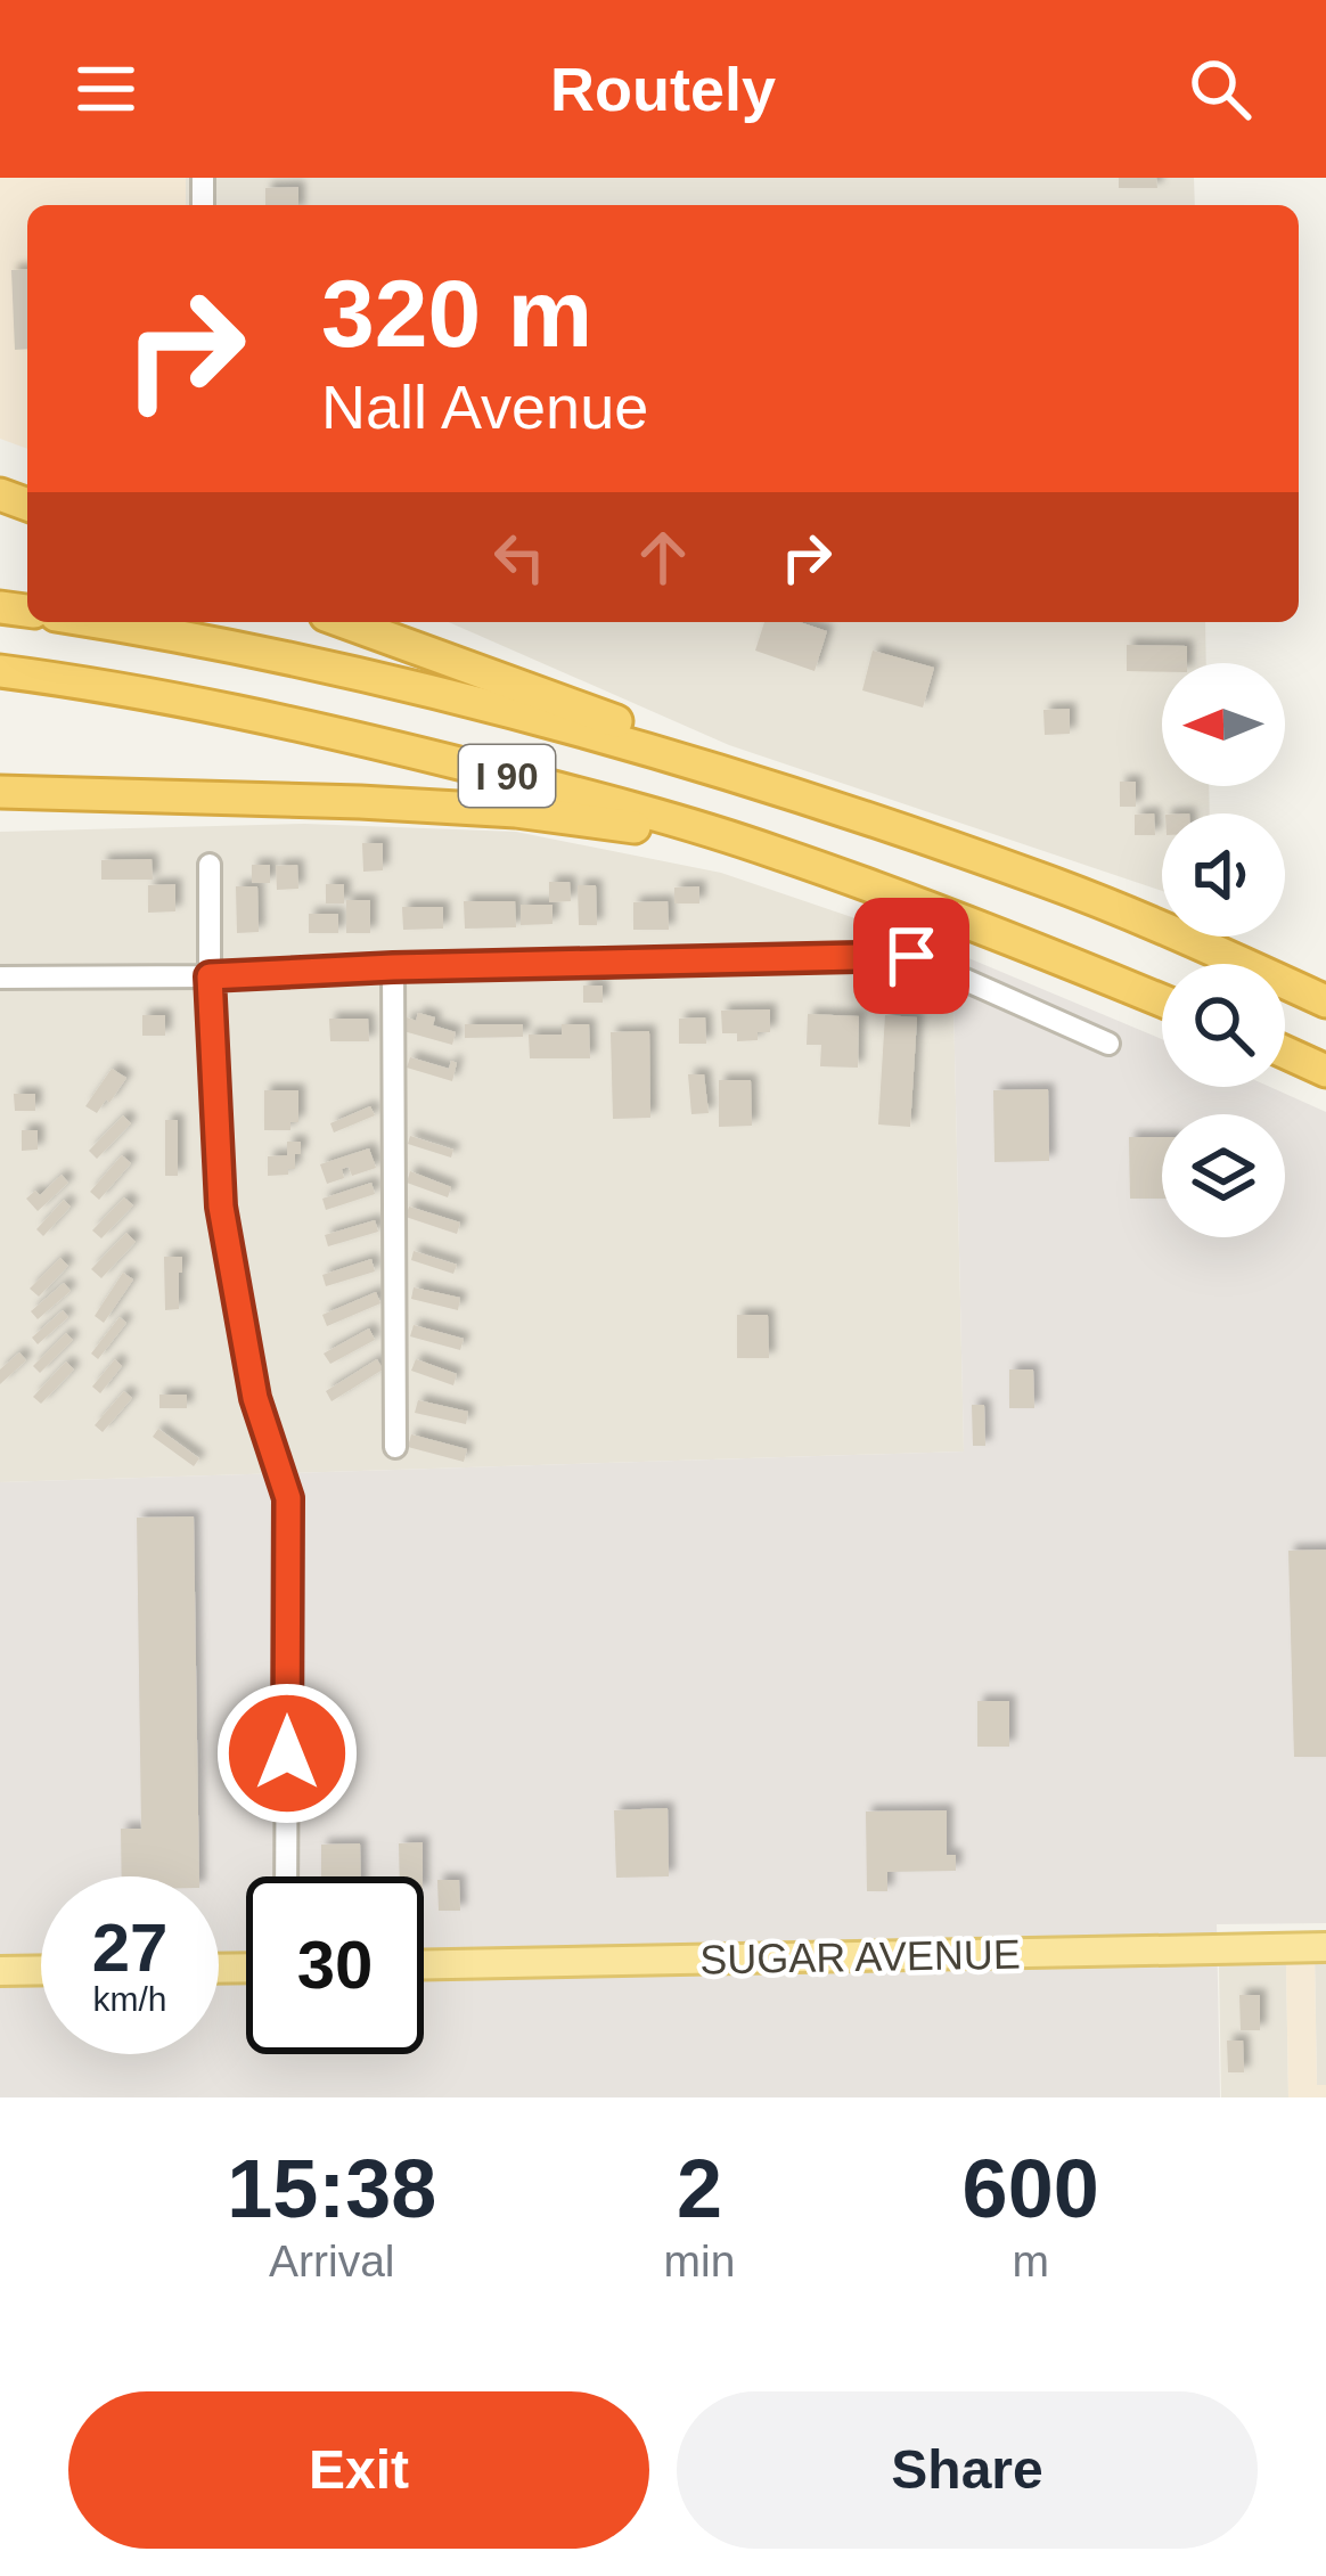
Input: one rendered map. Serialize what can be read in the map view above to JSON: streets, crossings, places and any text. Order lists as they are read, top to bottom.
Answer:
{
  "streets": {
    "highway": ["I 90"],
    "main road": ["SUGAR AVENUE"]
  },
  "north": "left",
  "page": {
    "header": "Routely",
    "turn": ["320 m", "Nall Avenue"],
    "speed": "27 km/h",
    "limit": "30",
    "eta": [
      "15:38",
      "Arrival",
      "2",
      "min",
      "600",
      "m"
    ],
    "buttons": ["Exit", "Share"]
  }
}
